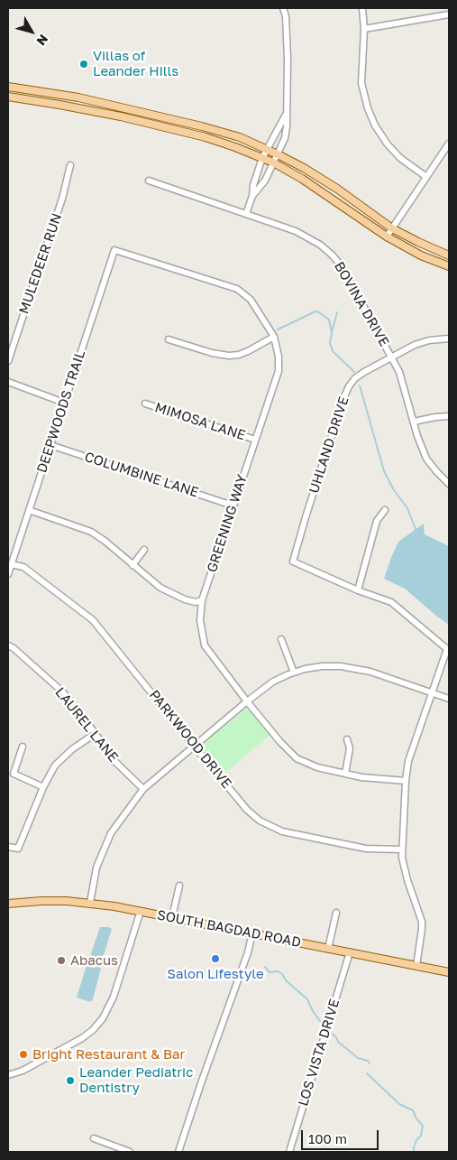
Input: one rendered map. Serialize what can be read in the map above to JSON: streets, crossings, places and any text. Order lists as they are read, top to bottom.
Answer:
{
  "streets": {
    "main road": ["SOUTH BAGDAD ROAD"],
    "street": [
      "MULEDEER RUN",
      "BOVINA DRIVE",
      "DEEPWOODS TRAIL",
      "MIMOSA LANE",
      "UHLAND DRIVE",
      "COLUMBINE LANE",
      "GREENING WAY",
      "LAUREL LANE",
      "PARKWOOD DRIVE",
      "LOS VISTA DRIVE"
    ]
  },
  "crossings": [
    ["BOVINA DRIVE", "UHLAND DRIVE"],
    ["DEEPWOODS TRAIL", "COLUMBINE LANE"],
    ["DEEPWOODS TRAIL", "GREENING WAY"],
    ["DEEPWOODS TRAIL", "PARKWOOD DRIVE"],
    ["MIMOSA LANE", "GREENING WAY"],
    ["COLUMBINE LANE", "GREENING WAY"],
    ["SOUTH BAGDAD ROAD", "LOS VISTA DRIVE"]
  ],
  "places": [
    "Villas of Leander Hills",
    "Salon Lifestyle",
    "Abacus",
    "Bright Restaurant & Bar",
    "Leander Pediatric Dentistry"
  ],
  "scale_bar": "100 m",
  "north": "bottom right"
}
